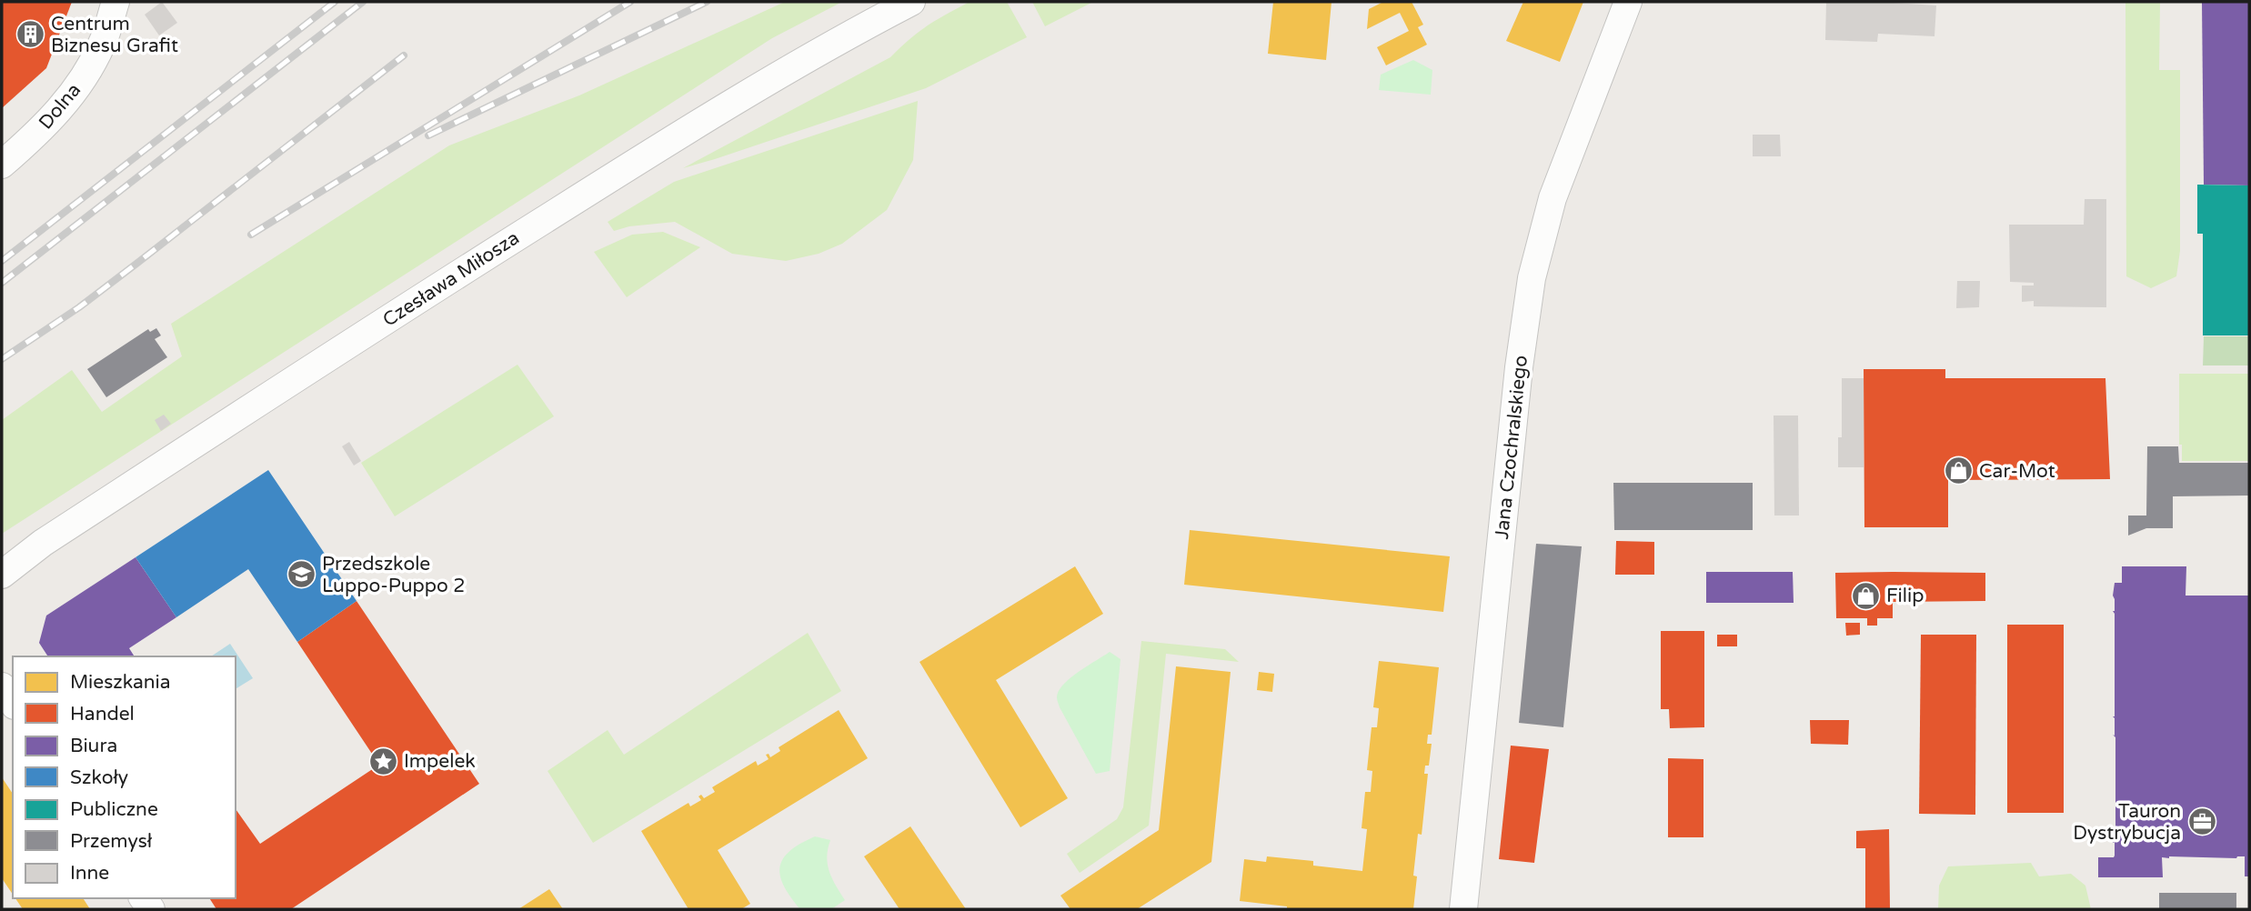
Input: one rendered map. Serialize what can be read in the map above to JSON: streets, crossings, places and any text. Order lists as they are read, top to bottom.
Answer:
{
  "streets": {
    "street": ["Dolna", "Czesława Miłosza", "Jana Czochralskiego"]
  },
  "places": {
    "building": ["Centrum Biznesu Grafit"],
    "shop": ["Car-Mot", "Filip"],
    "school or university": ["Przedszkole Luppo-Puppo 2"],
    "place": ["Impelek"],
    "office": ["Tauron Dystrybucja"]
  },
  "legend": [
    "Mieszkania",
    "Handel",
    "Biura",
    "Szkoły",
    "Publiczne",
    "Przemysł",
    "Inne"
  ]
}
